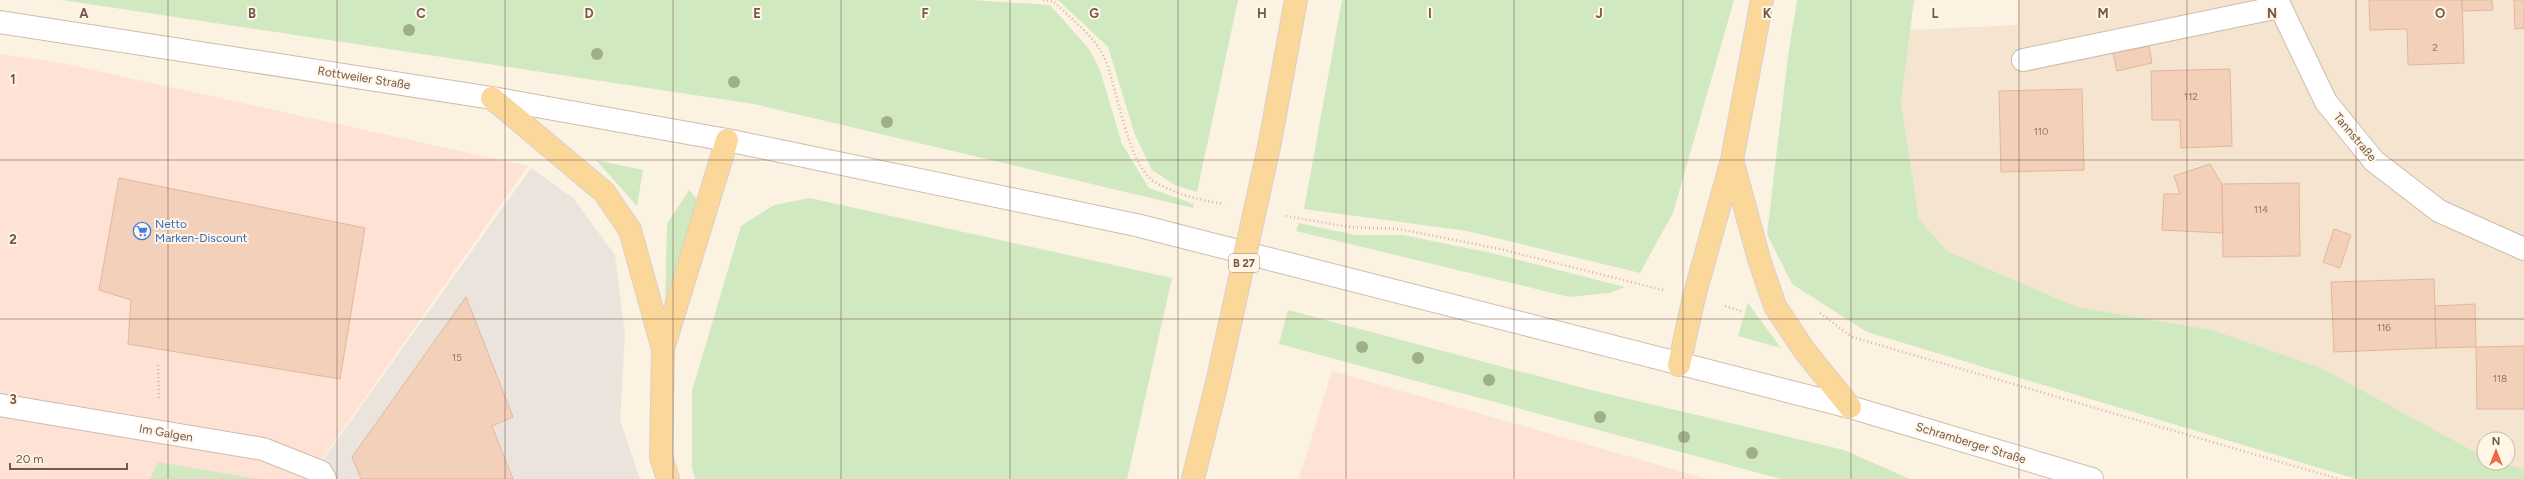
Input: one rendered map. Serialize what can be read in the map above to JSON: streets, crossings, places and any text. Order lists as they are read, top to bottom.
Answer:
{
  "streets": {
    "main road": ["B 27"],
    "street": [
      "Rottweiler Straße",
      "Tannstraße",
      "Im Galgen",
      "Schramberger Straße"
    ]
  },
  "crossings": [
    ["Rottweiler Straße", "Schramberger Straße"]
  ],
  "places": {
    "supermarket": ["Netto Marken-Discount"]
  },
  "house_numbers": [
    "2",
    "112",
    "110",
    "114",
    "116",
    "15",
    "118"
  ],
  "scale_bar": "20 m",
  "north": "top",
  "grid": {
    "columns": [
      "A",
      "B",
      "C",
      "D",
      "E",
      "F",
      "G",
      "H",
      "I",
      "J",
      "K",
      "L",
      "M",
      "N",
      "O"
    ],
    "rows": ["1", "2", "3"]
  }
}
